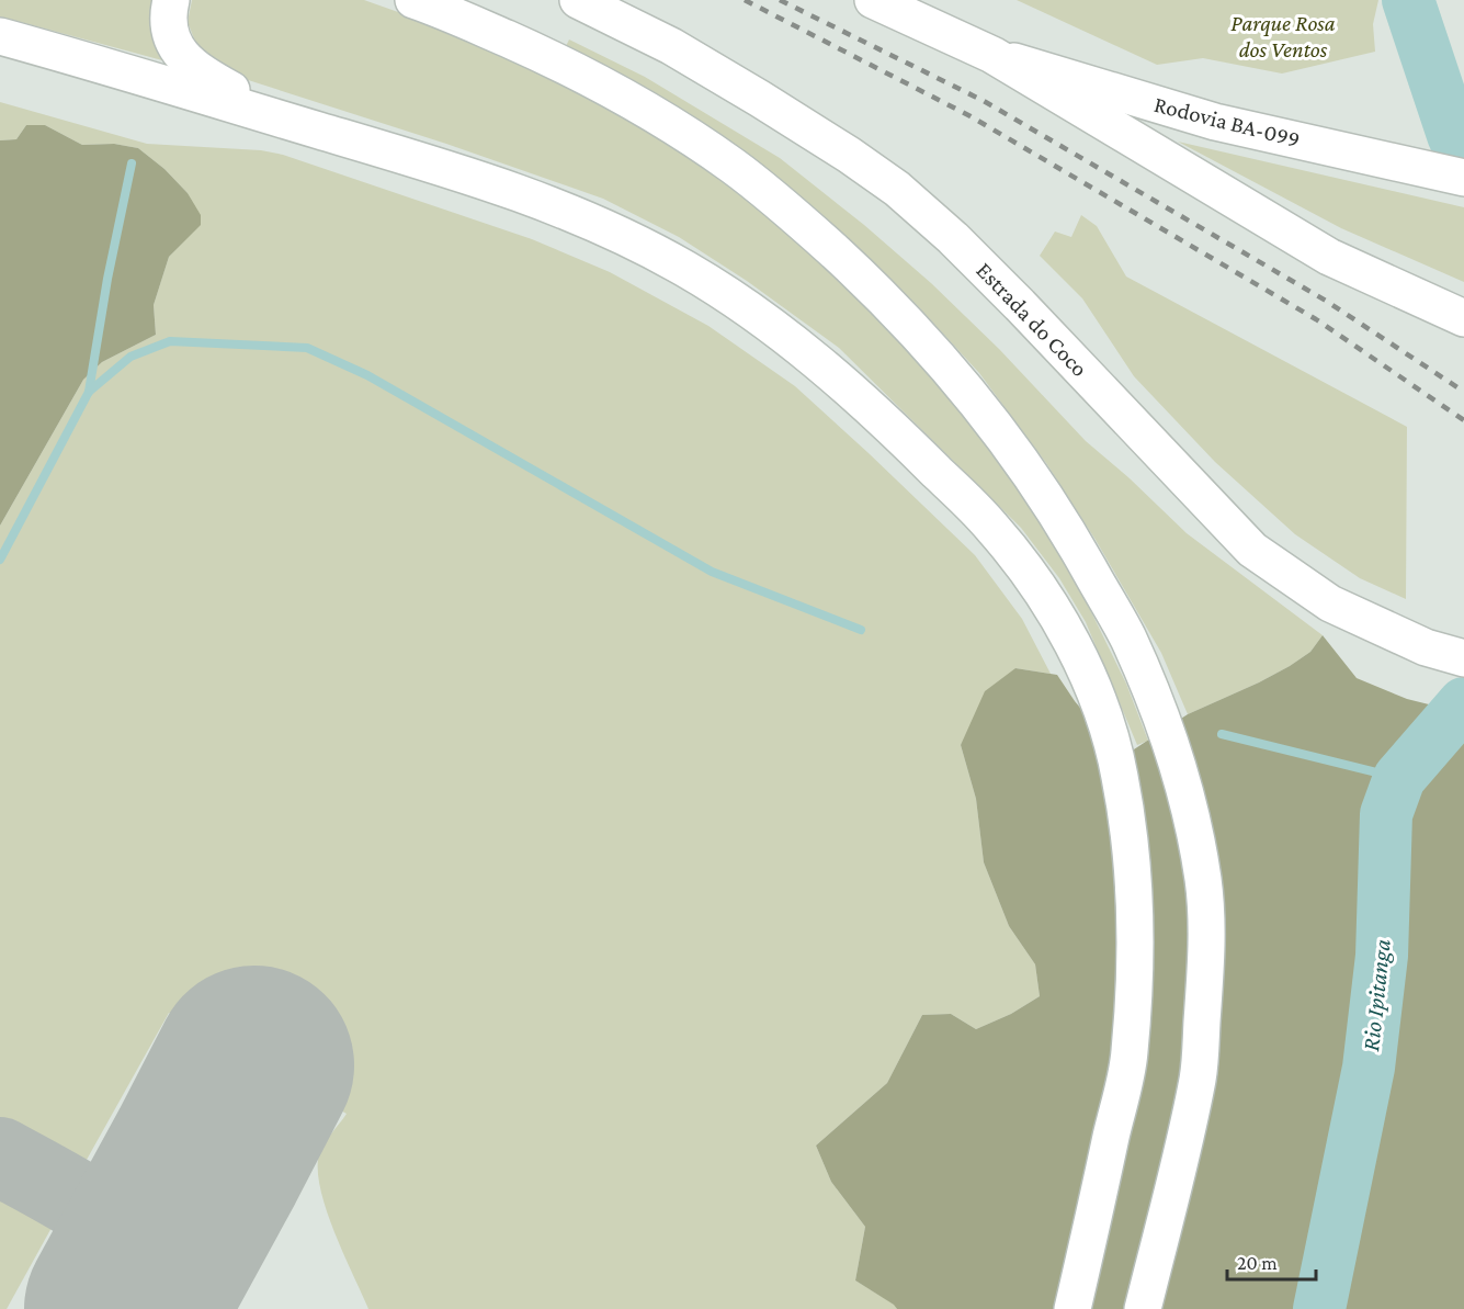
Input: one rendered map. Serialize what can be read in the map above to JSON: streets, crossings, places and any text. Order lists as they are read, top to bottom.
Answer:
{
  "streets": {
    "main road": ["Rodovia BA-099", "Estrada do Coco"]
  },
  "water": ["Rio Ipitanga"],
  "parks": ["Parque Rosa dos Ventos"],
  "scale_bar": "20 m"
}
